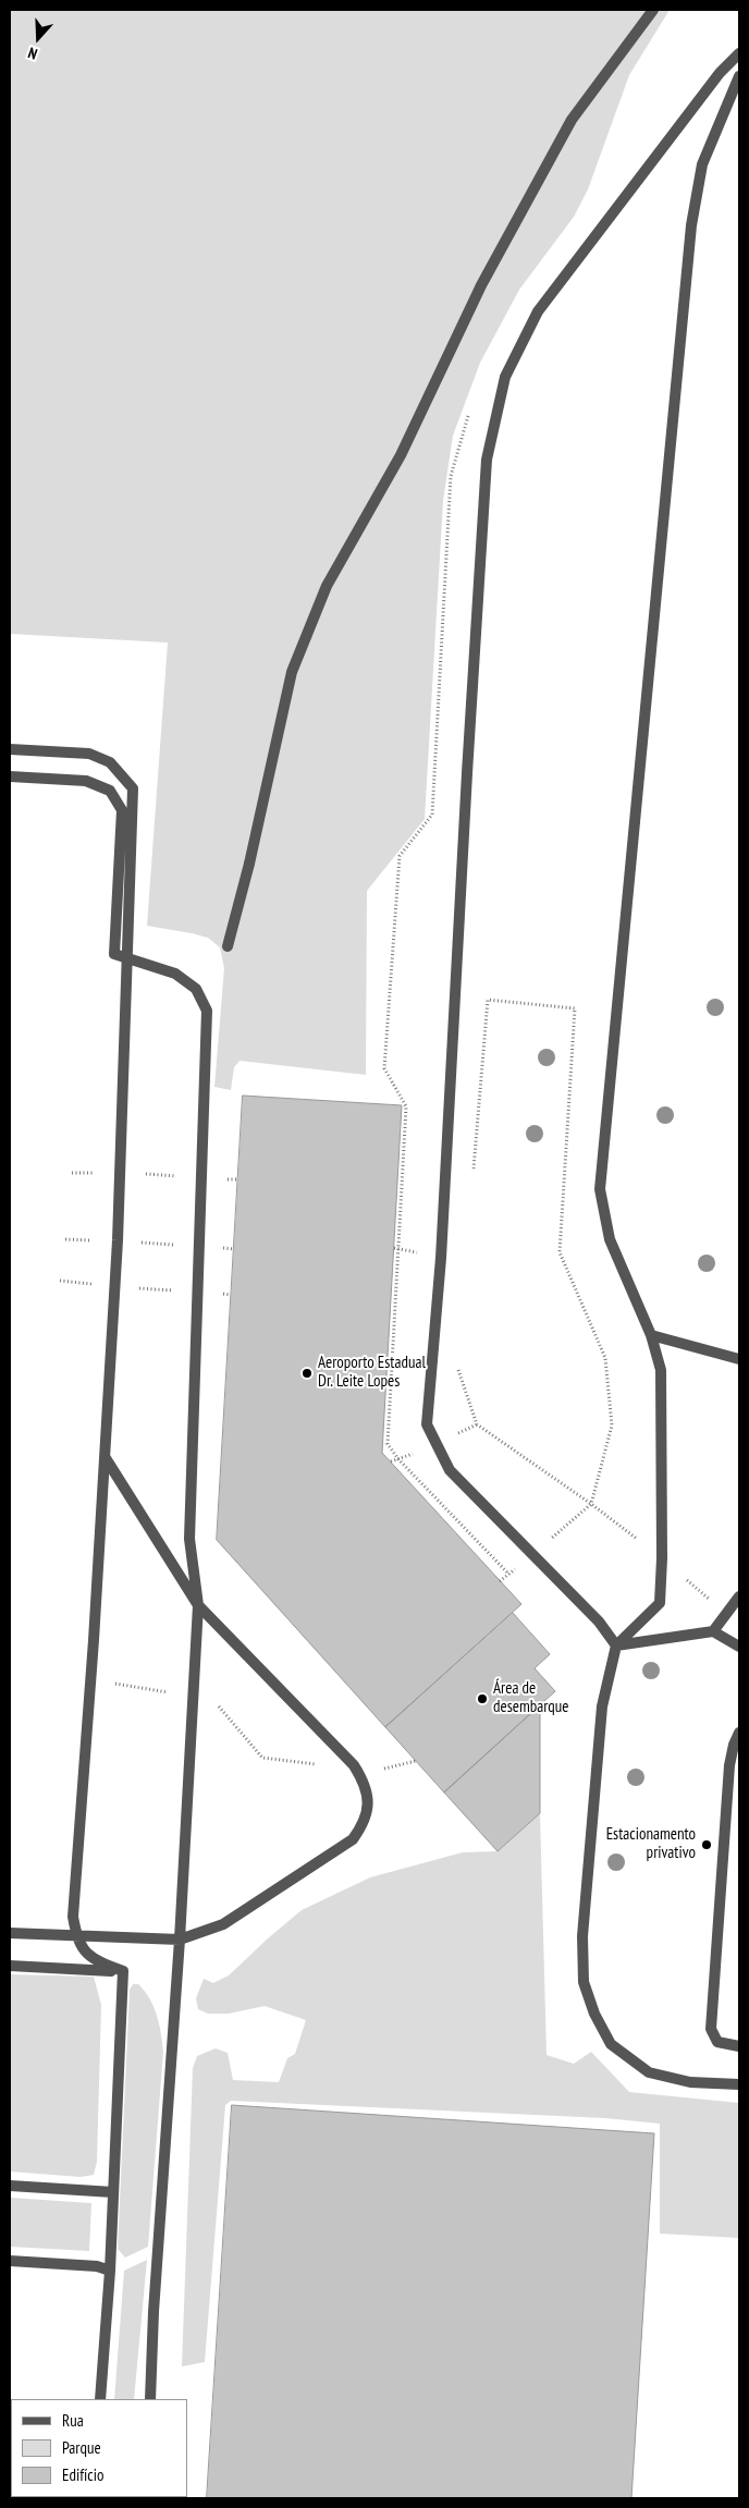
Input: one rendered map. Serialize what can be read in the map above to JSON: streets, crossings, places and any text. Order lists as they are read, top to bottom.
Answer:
{
  "places": ["Aeroporto Estadual Dr. Leite Lopes", "Área de desembarque", "Estacionamento privativo"],
  "legend": ["Rua", "Parque", "Edifício"],
  "north": "bottom"
}
